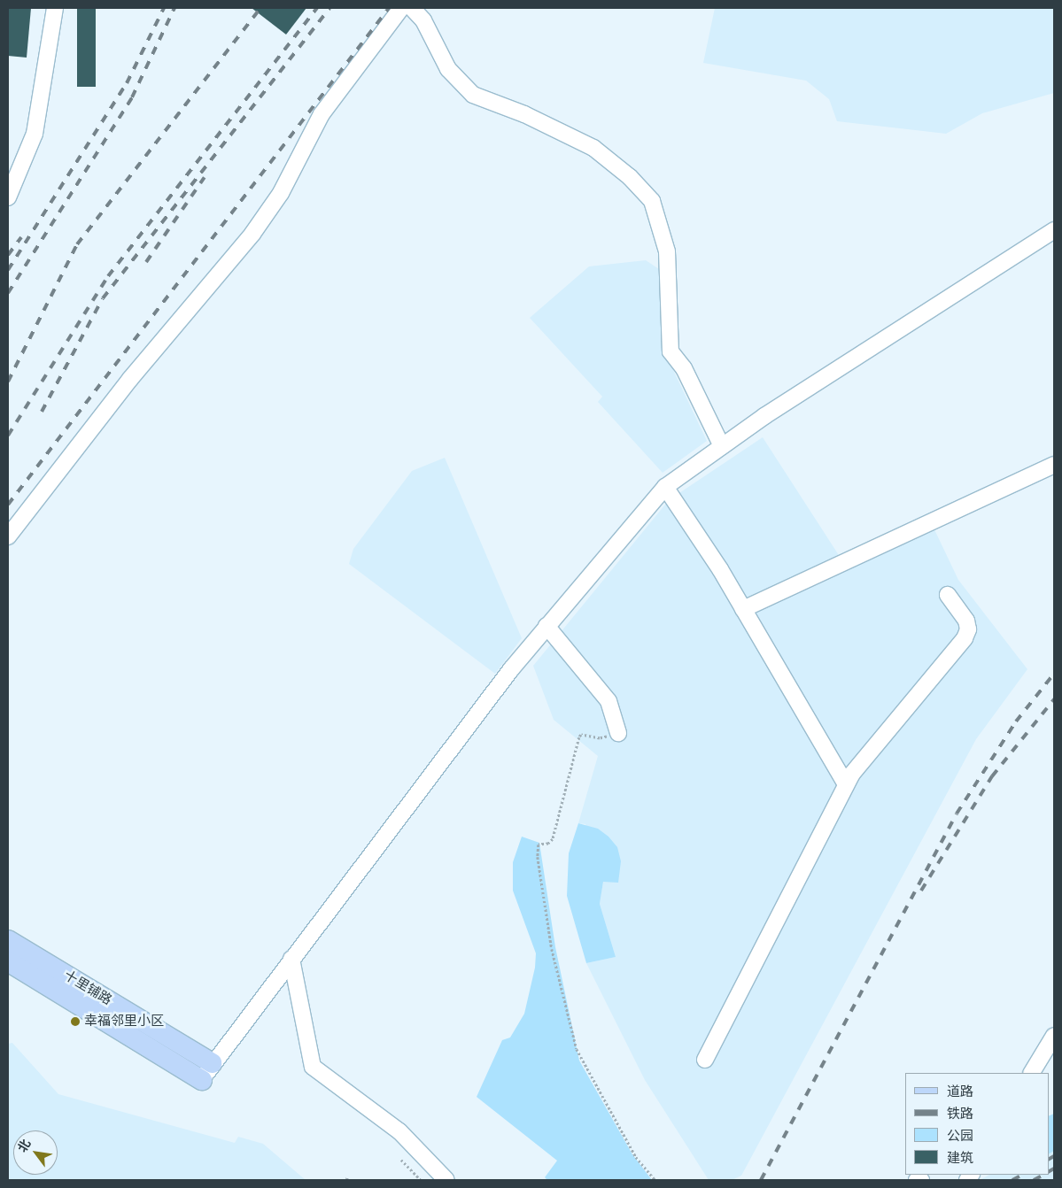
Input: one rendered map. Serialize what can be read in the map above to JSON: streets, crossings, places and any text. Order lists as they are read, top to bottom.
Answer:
{
  "streets": {
    "main road": ["十里铺路"]
  },
  "places": ["幸福邻里小区"],
  "legend": [
    "道路",
    "铁路",
    "公园",
    "建筑"
  ],
  "north": "top left"
}
